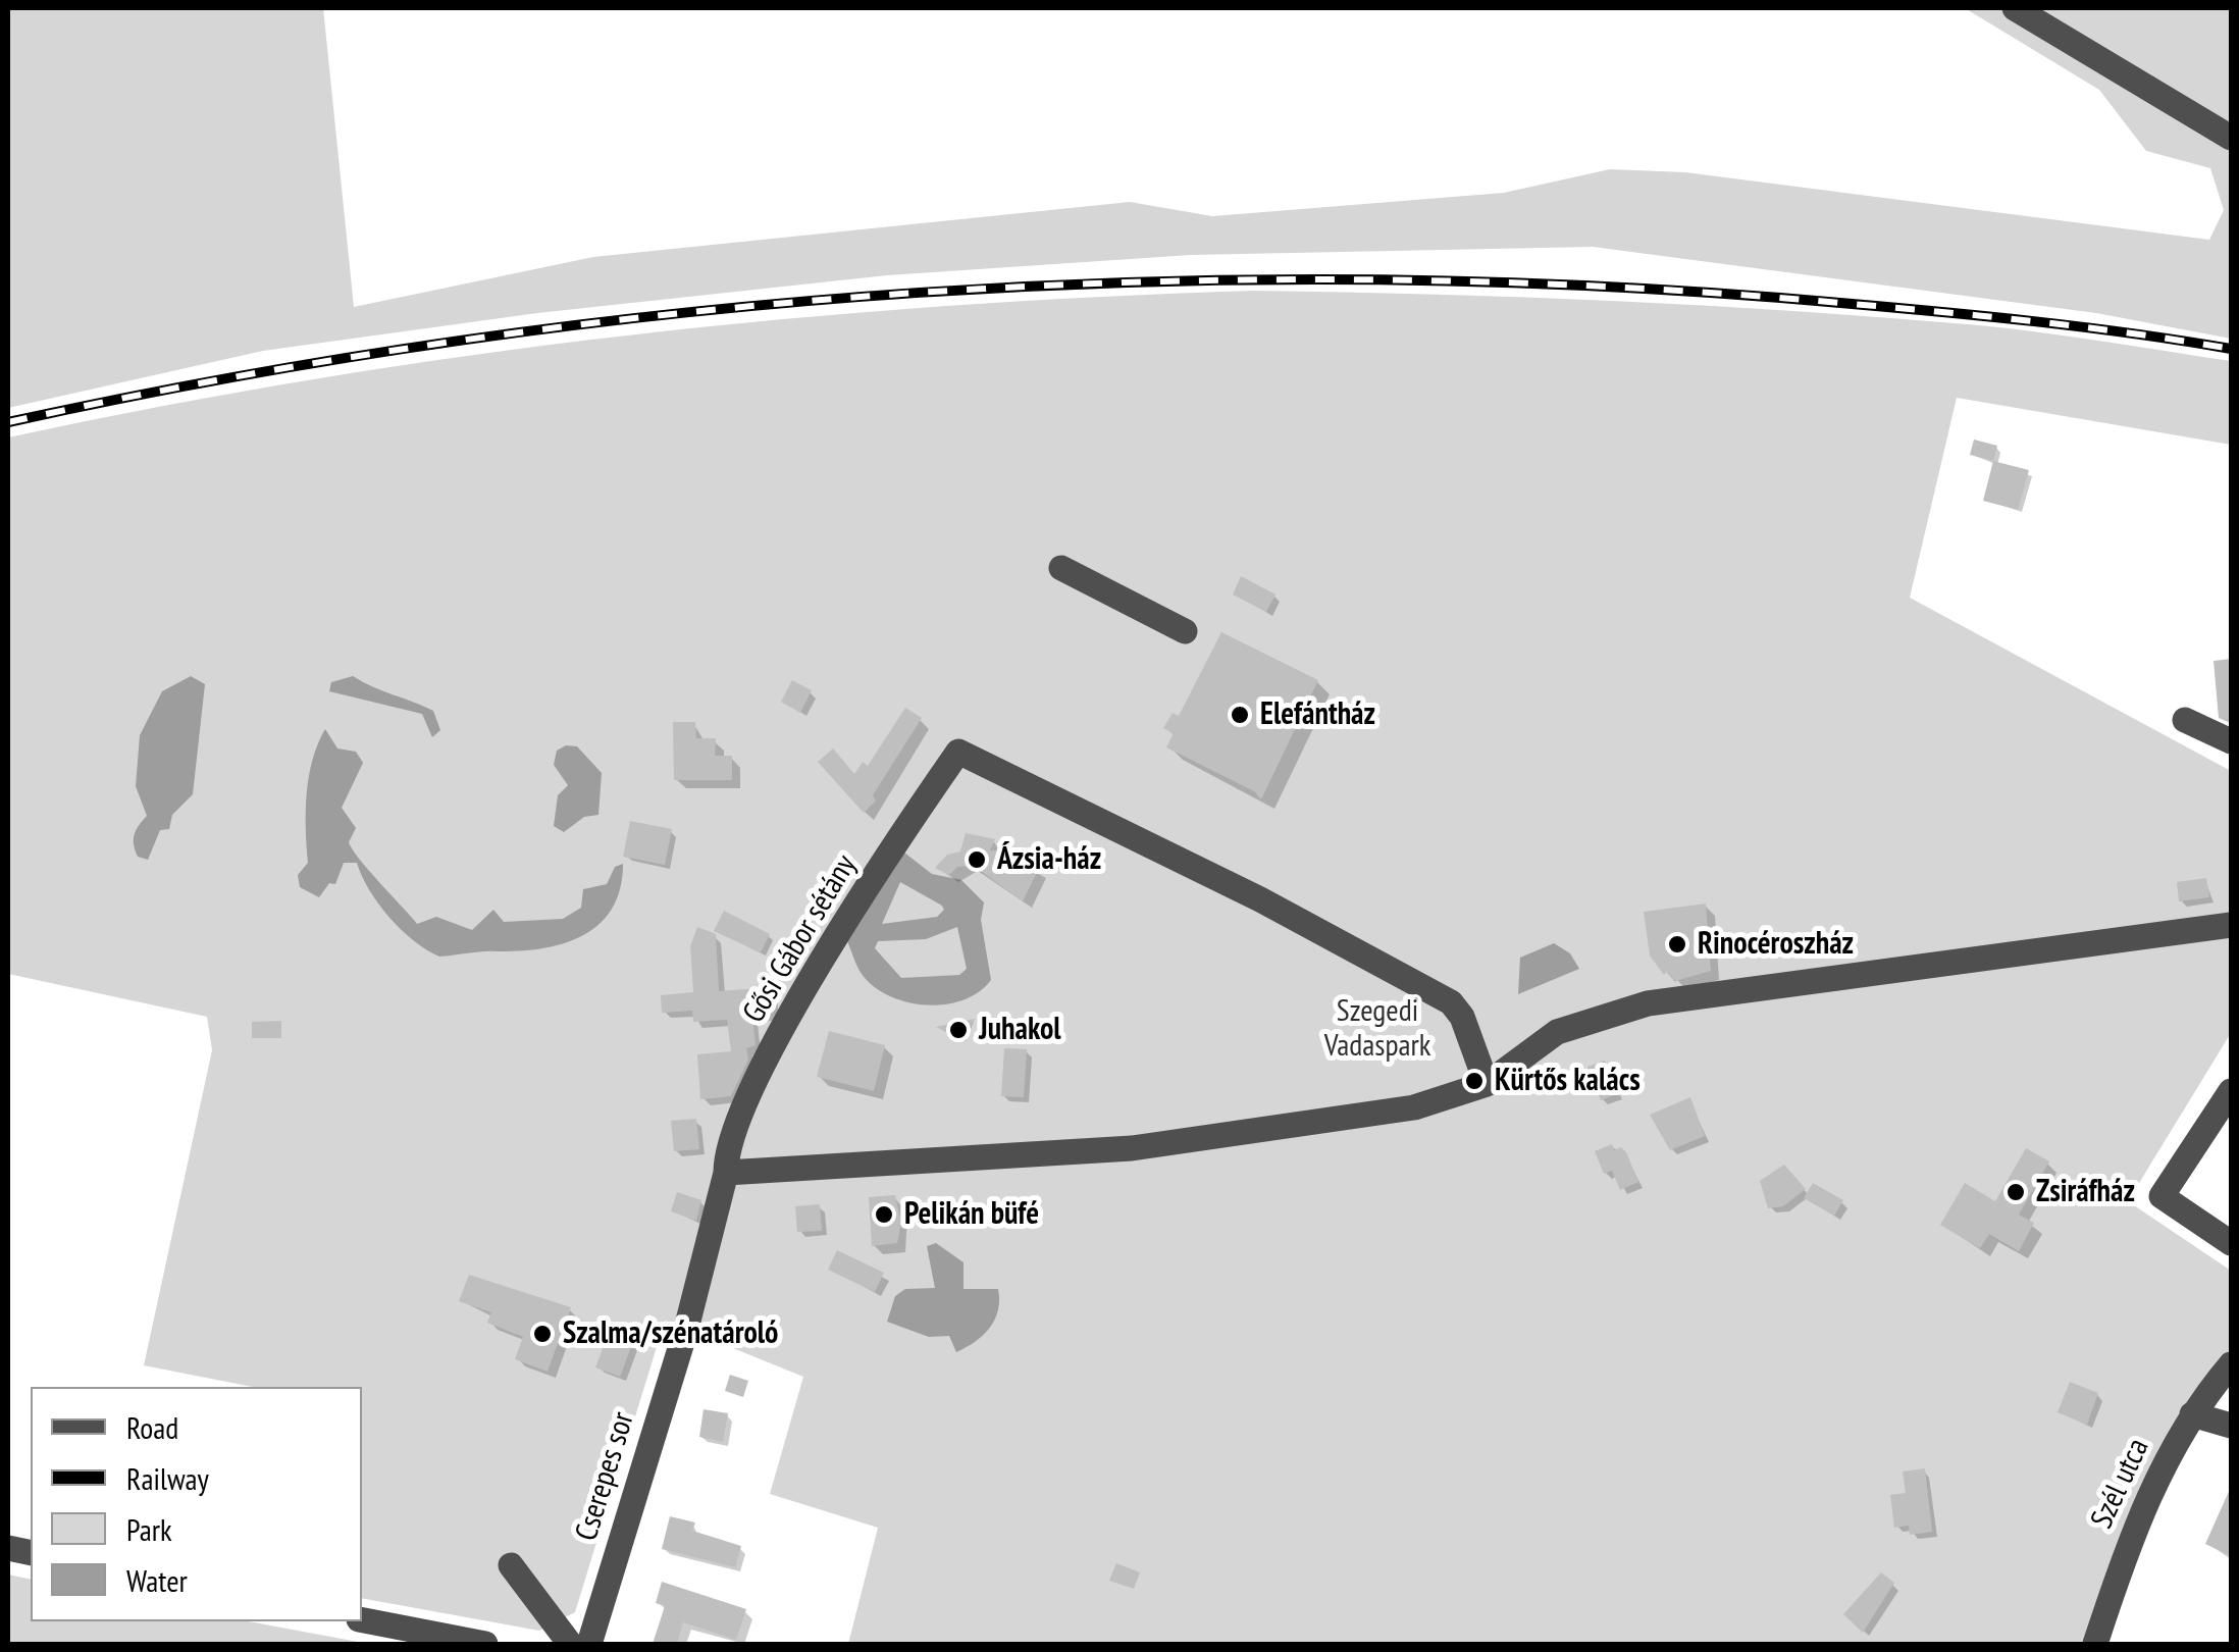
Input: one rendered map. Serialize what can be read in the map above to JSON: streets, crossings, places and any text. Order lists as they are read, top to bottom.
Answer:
{
  "streets": {
    "street": ["Gősi Gábor sétány", "Cserepes sor", "Szél utca"]
  },
  "crossings": [
    ["Gősi Gábor sétány", "Cserepes sor"]
  ],
  "parks": ["Szegedi Vadaspark"],
  "places": [
    "Elefántház",
    "Ázsia-ház",
    "Rinocéroszház",
    "Juhakol",
    "Kürtős kalács",
    "Zsiráfház",
    "Pelikán büfé",
    "Szalma/szénatároló"
  ],
  "legend": [
    "Road",
    "Railway",
    "Park",
    "Water"
  ]
}
